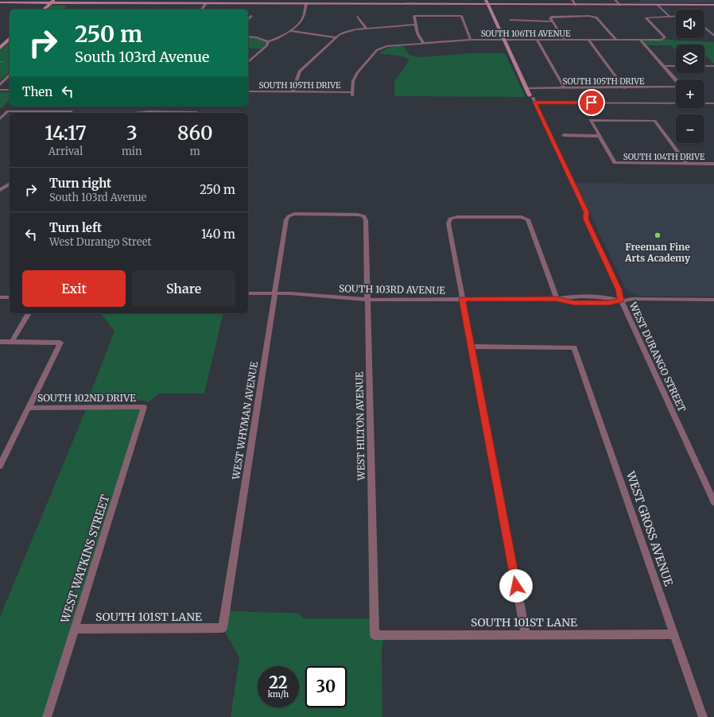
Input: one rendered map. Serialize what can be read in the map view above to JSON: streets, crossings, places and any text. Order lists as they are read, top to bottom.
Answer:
{
  "streets": {
    "main road": ["WEST DURANGO STREET"],
    "street": [
      "SOUTH 106TH AVENUE",
      "SOUTH 105TH DRIVE",
      "SOUTH 104TH DRIVE",
      "SOUTH 103RD AVENUE",
      "SOUTH 102ND DRIVE",
      "WEST WHYMAN AVENUE",
      "WEST HILTON AVENUE",
      "WEST GROSS AVENUE",
      "WEST WATKINS STREET",
      "SOUTH 101ST LANE"
    ]
  },
  "crossings": [
    ["SOUTH 106TH AVENUE", "SOUTH 105TH DRIVE"],
    ["SOUTH 106TH AVENUE", "WEST DURANGO STREET"],
    ["SOUTH 105TH DRIVE", "WEST DURANGO STREET"],
    ["SOUTH 103RD AVENUE", "WEST DURANGO STREET"],
    ["SOUTH 103RD AVENUE", "WEST WHYMAN AVENUE"],
    ["SOUTH 103RD AVENUE", "WEST HILTON AVENUE"],
    ["SOUTH 102ND DRIVE", "WEST WATKINS STREET"],
    ["WEST WHYMAN AVENUE", "WEST HILTON AVENUE"],
    ["WEST WHYMAN AVENUE", "SOUTH 101ST LANE"],
    ["WEST HILTON AVENUE", "SOUTH 101ST LANE"],
    ["WEST GROSS AVENUE", "SOUTH 101ST LANE"],
    ["WEST WATKINS STREET", "SOUTH 101ST LANE"]
  ],
  "places": ["Freeman Fine Arts Academy"],
  "page": {
    "map_buttons": ["+", "−"],
    "turn": ["250 m", "South 103rd Avenue"],
    "then": "Then",
    "eta": [
      "14:17",
      "Arrival",
      "3",
      "min",
      "860",
      "m"
    ],
    "list": [
      {
        "name": "Turn right",
        "note": "South 103rd Avenue",
        "value": "250 m"
      },
      {
        "name": "Turn left",
        "note": "West Durango Street",
        "value": "140 m"
      }
    ],
    "buttons": ["Exit", "Share"],
    "speed": "22 km/h",
    "limit": "30"
  }
}
